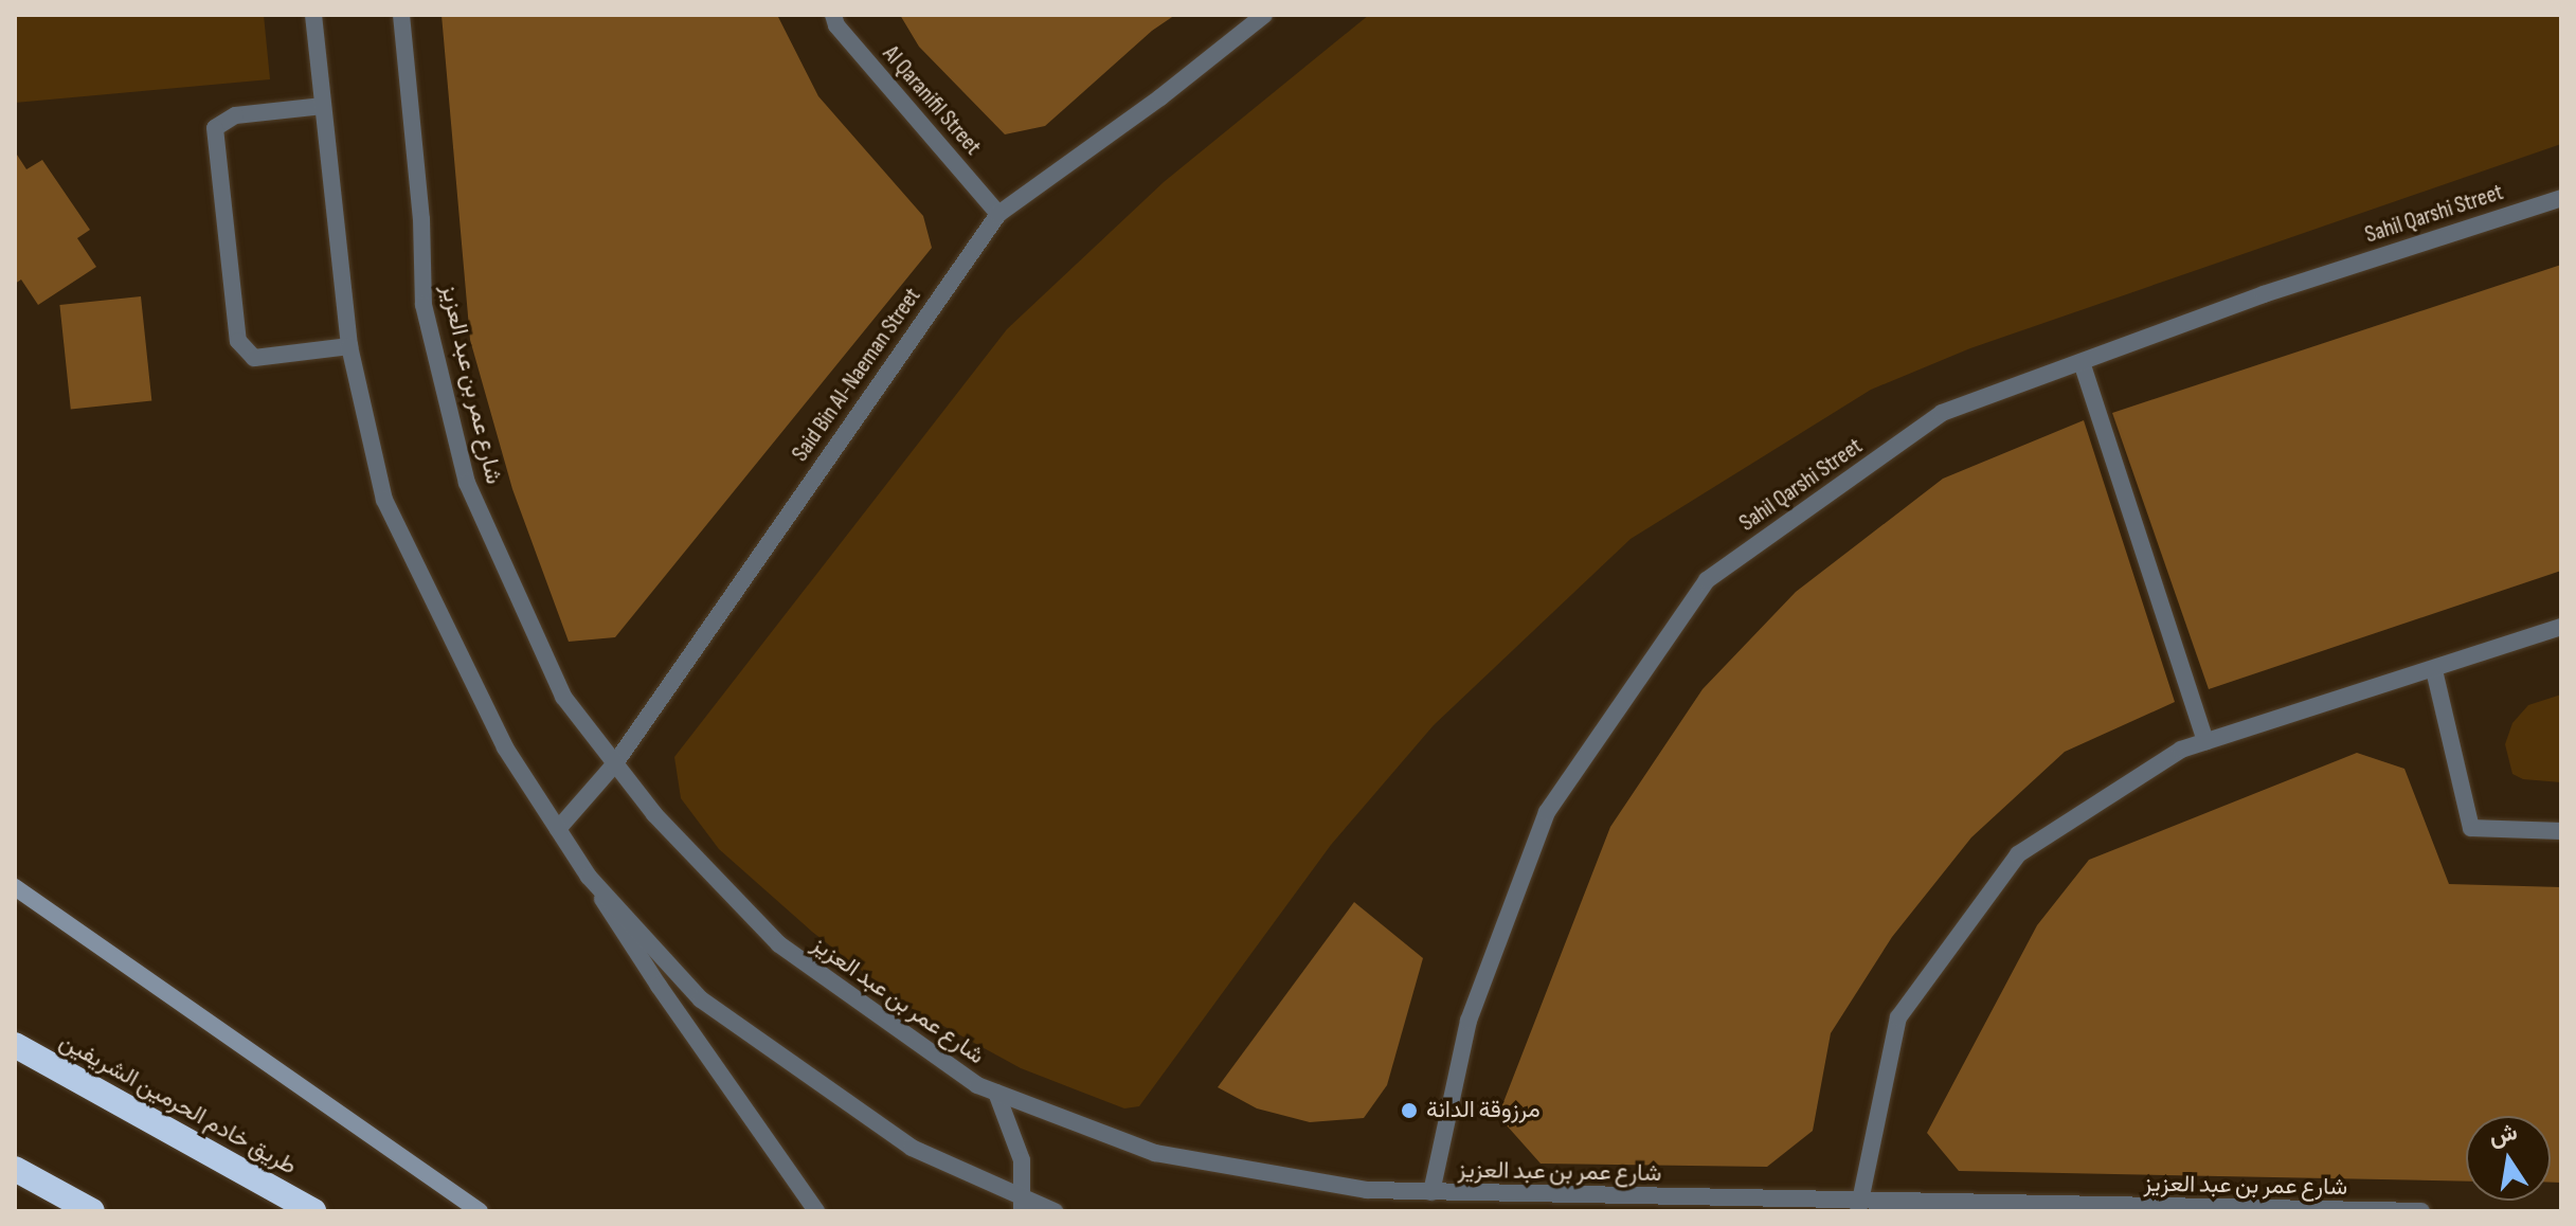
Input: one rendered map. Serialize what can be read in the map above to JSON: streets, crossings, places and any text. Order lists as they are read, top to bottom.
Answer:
{
  "streets": {
    "highway": ["طريق خادم الحرمين الشريفين"],
    "street": [
      "Al Qaranifil Street",
      "Sahil Qarshi Street",
      "Said Bin Al-Naeman Street",
      "شارع عمر بن عبد العزيز"
    ]
  },
  "crossings": [
    ["Al Qaranifil Street", "Said Bin Al-Naeman Street"],
    ["Sahil Qarshi Street", "شارع عمر بن عبد العزيز"],
    ["Said Bin Al-Naeman Street", "شارع عمر بن عبد العزيز"]
  ],
  "places": ["مرزوقة الدانة"],
  "north": "top"
}
